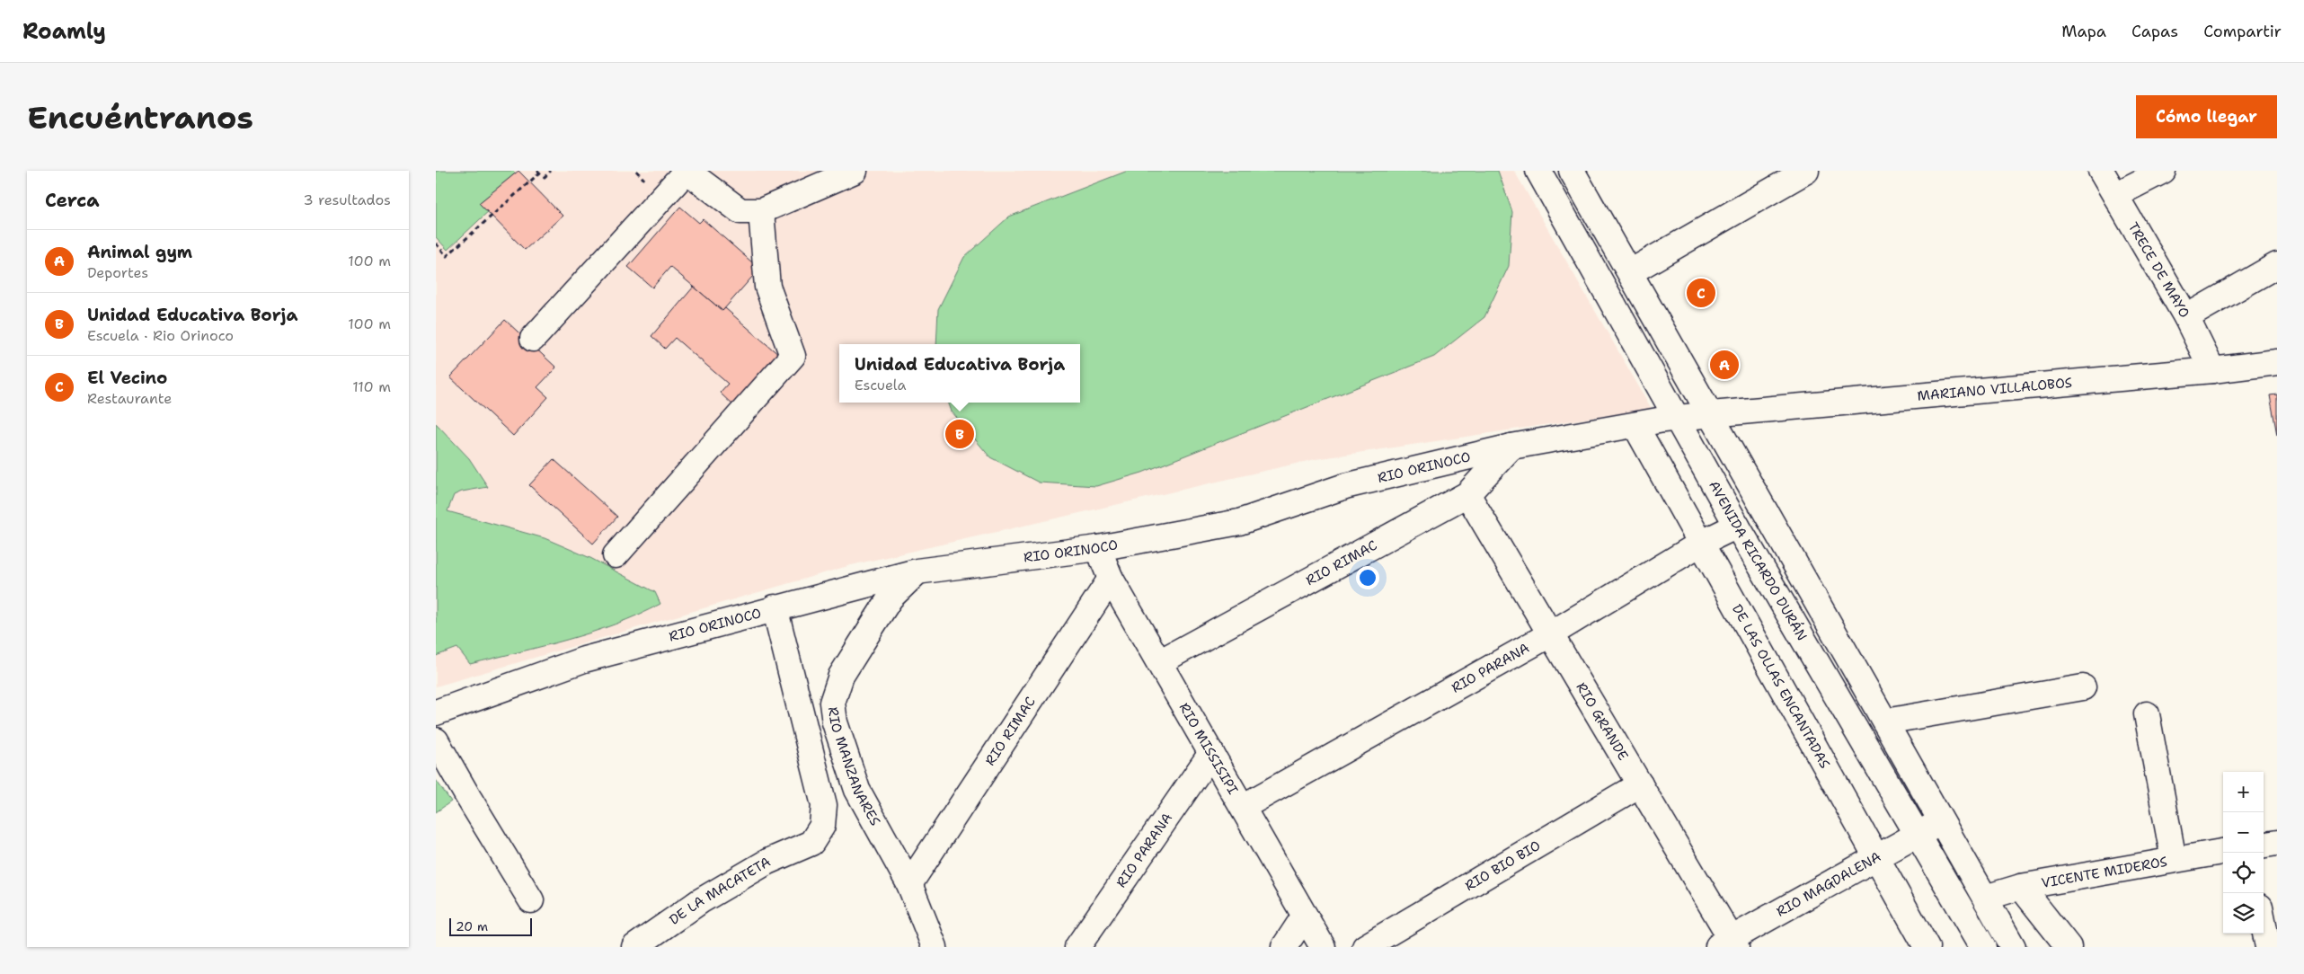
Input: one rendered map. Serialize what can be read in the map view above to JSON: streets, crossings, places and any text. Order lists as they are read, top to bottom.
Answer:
{
  "streets": {
    "street": [
      "TRECE DE MAYO",
      "MARIANO VILLALOBOS",
      "RIO ORINOCO",
      "AVENIDA RICARDO DURÁN",
      "RIO RIMAC",
      "RIO PARANA",
      "DE LAS OLLAS ENCANTADAS",
      "RIO GRANDE",
      "RIO MISSISIPI",
      "RIO MANZANARES",
      "RIO BIO BIO",
      "VICENTE MIDEROS",
      "RIO MAGDALENA",
      "DE LA MACATETA"
    ]
  },
  "crossings": [
    ["TRECE DE MAYO", "MARIANO VILLALOBOS"],
    ["MARIANO VILLALOBOS", "RIO ORINOCO"],
    ["RIO ORINOCO", "AVENIDA RICARDO DURÁN"],
    ["RIO ORINOCO", "RIO RIMAC"],
    ["RIO ORINOCO", "DE LAS OLLAS ENCANTADAS"],
    ["RIO ORINOCO", "RIO MISSISIPI"],
    ["RIO ORINOCO", "RIO MANZANARES"],
    ["RIO ORINOCO", "DE LA MACATETA"],
    ["AVENIDA RICARDO DURÁN", "RIO PARANA"],
    ["AVENIDA RICARDO DURÁN", "RIO MAGDALENA"],
    ["RIO RIMAC", "RIO GRANDE"],
    ["RIO RIMAC", "RIO MISSISIPI"],
    ["RIO RIMAC", "RIO MANZANARES"],
    ["RIO PARANA", "DE LAS OLLAS ENCANTADAS"],
    ["RIO PARANA", "RIO GRANDE"],
    ["RIO PARANA", "RIO MISSISIPI"],
    ["DE LAS OLLAS ENCANTADAS", "RIO MAGDALENA"],
    ["RIO GRANDE", "RIO BIO BIO"],
    ["RIO GRANDE", "RIO MAGDALENA"]
  ],
  "scale_bar": "20 m",
  "page": {
    "header": "Roamly",
    "nav": ["Mapa", "Capas", "Compartir"],
    "buttons": "Cómo llegar",
    "title": "Encuéntranos",
    "heading": ["Cerca", "3 resultados"],
    "list": [
      {
        "mark": "A",
        "name": "Animal gym",
        "note": "Deportes",
        "value": "100 m"
      },
      {
        "mark": "B",
        "name": "Unidad Educativa Borja",
        "note": "Escuela · Rio Orinoco",
        "value": "100 m"
      },
      {
        "mark": "C",
        "name": "El Vecino",
        "note": "Restaurante",
        "value": "110 m"
      }
    ],
    "pins": ["C", "A", "B"],
    "popup": ["Unidad Educativa Borja", "Escuela"],
    "map_buttons": ["+", "−"],
    "scale": "20 m"
  }
}
